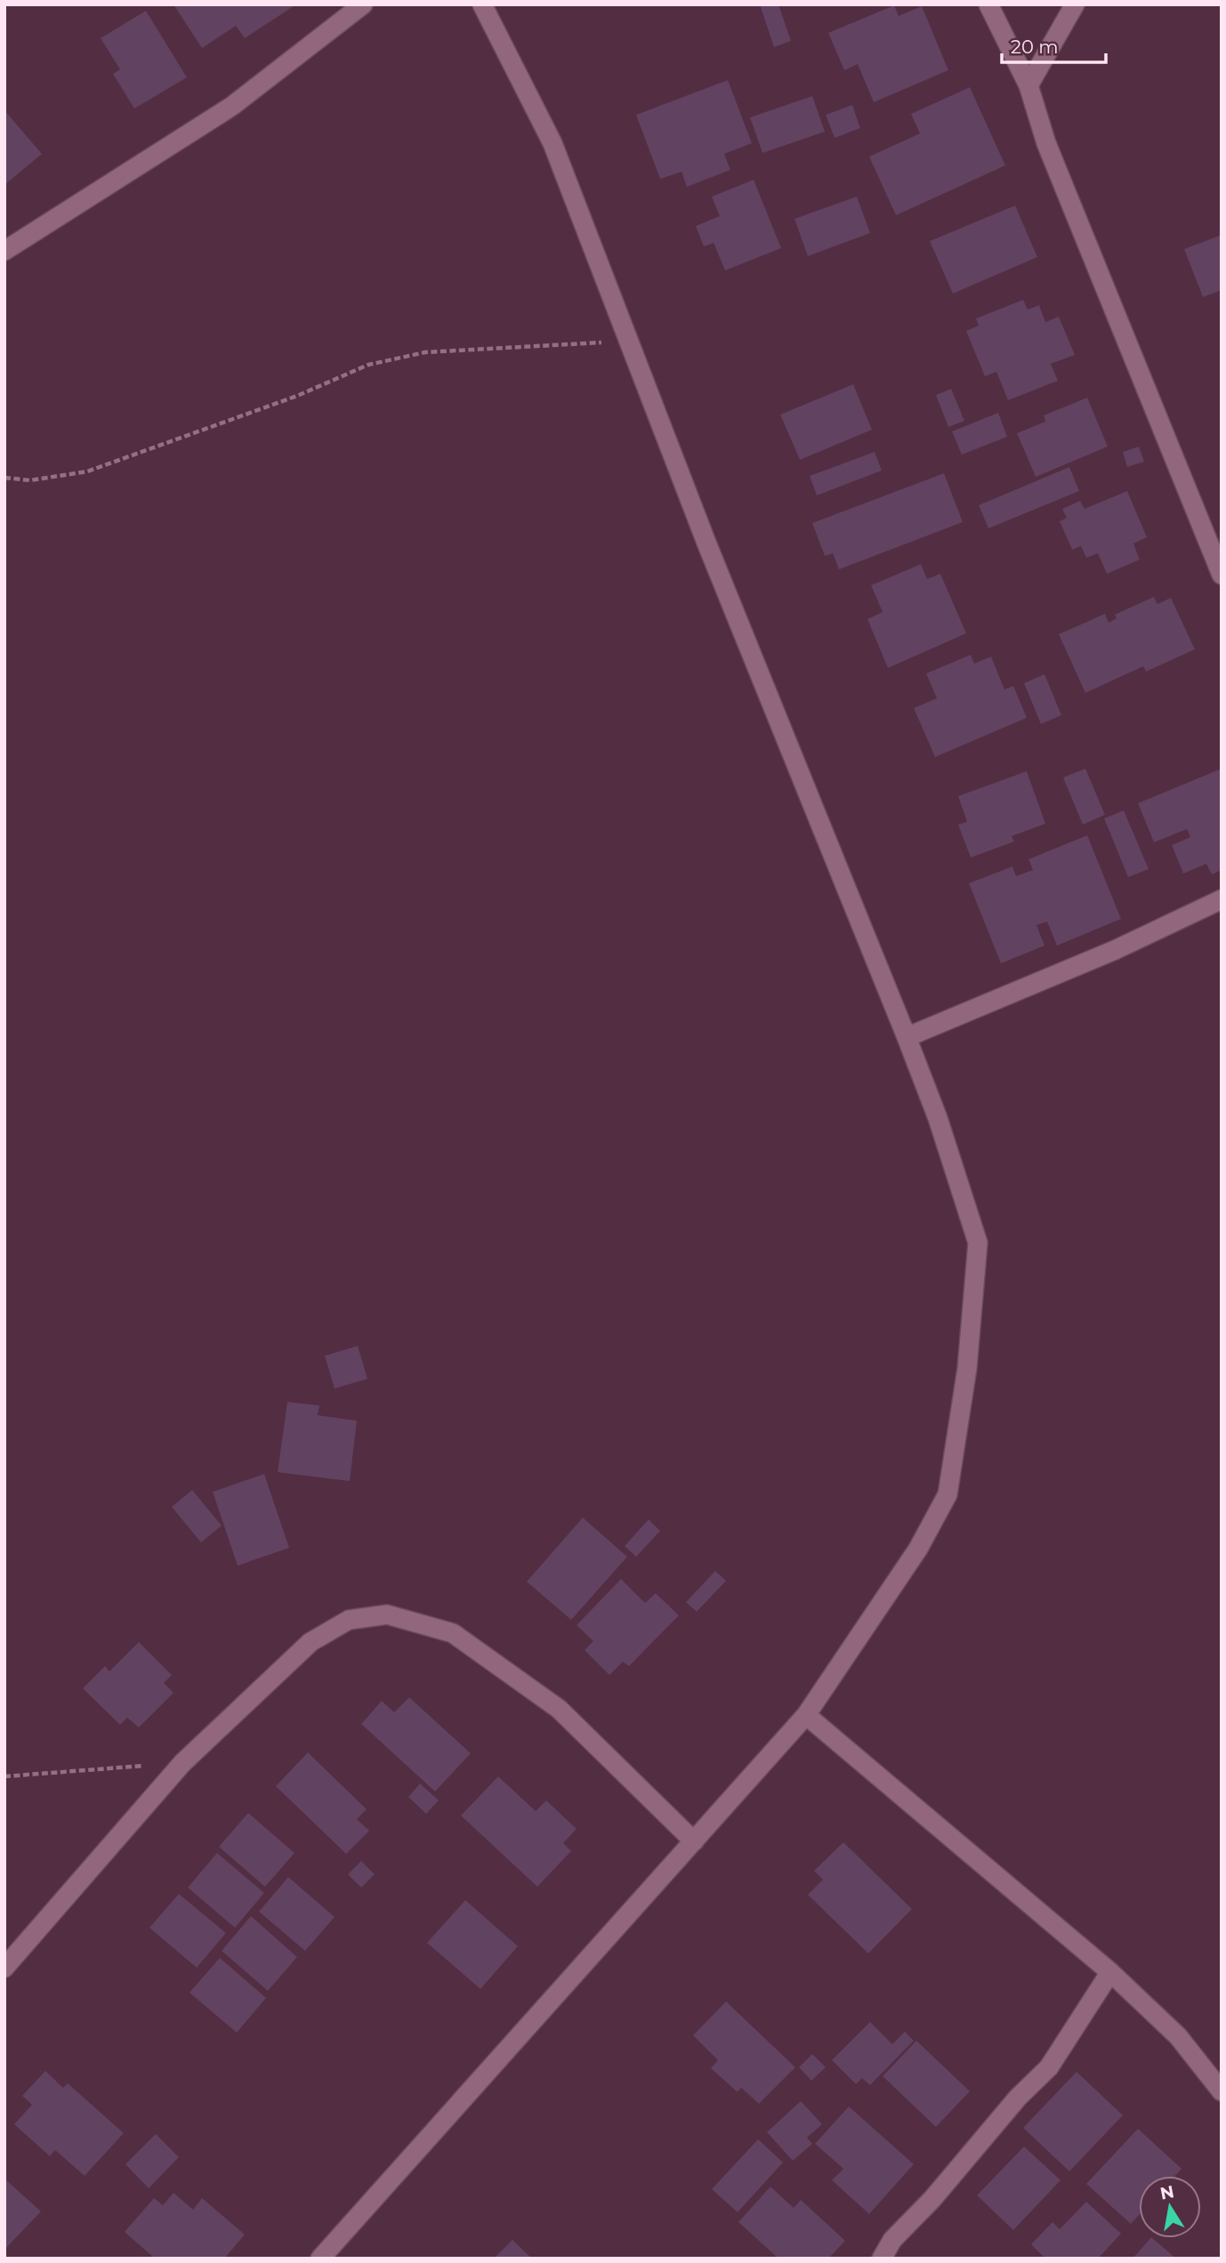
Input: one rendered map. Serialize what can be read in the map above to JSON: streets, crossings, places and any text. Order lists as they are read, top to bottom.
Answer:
{
  "scale_bar": "20 m",
  "north": "top"
}
